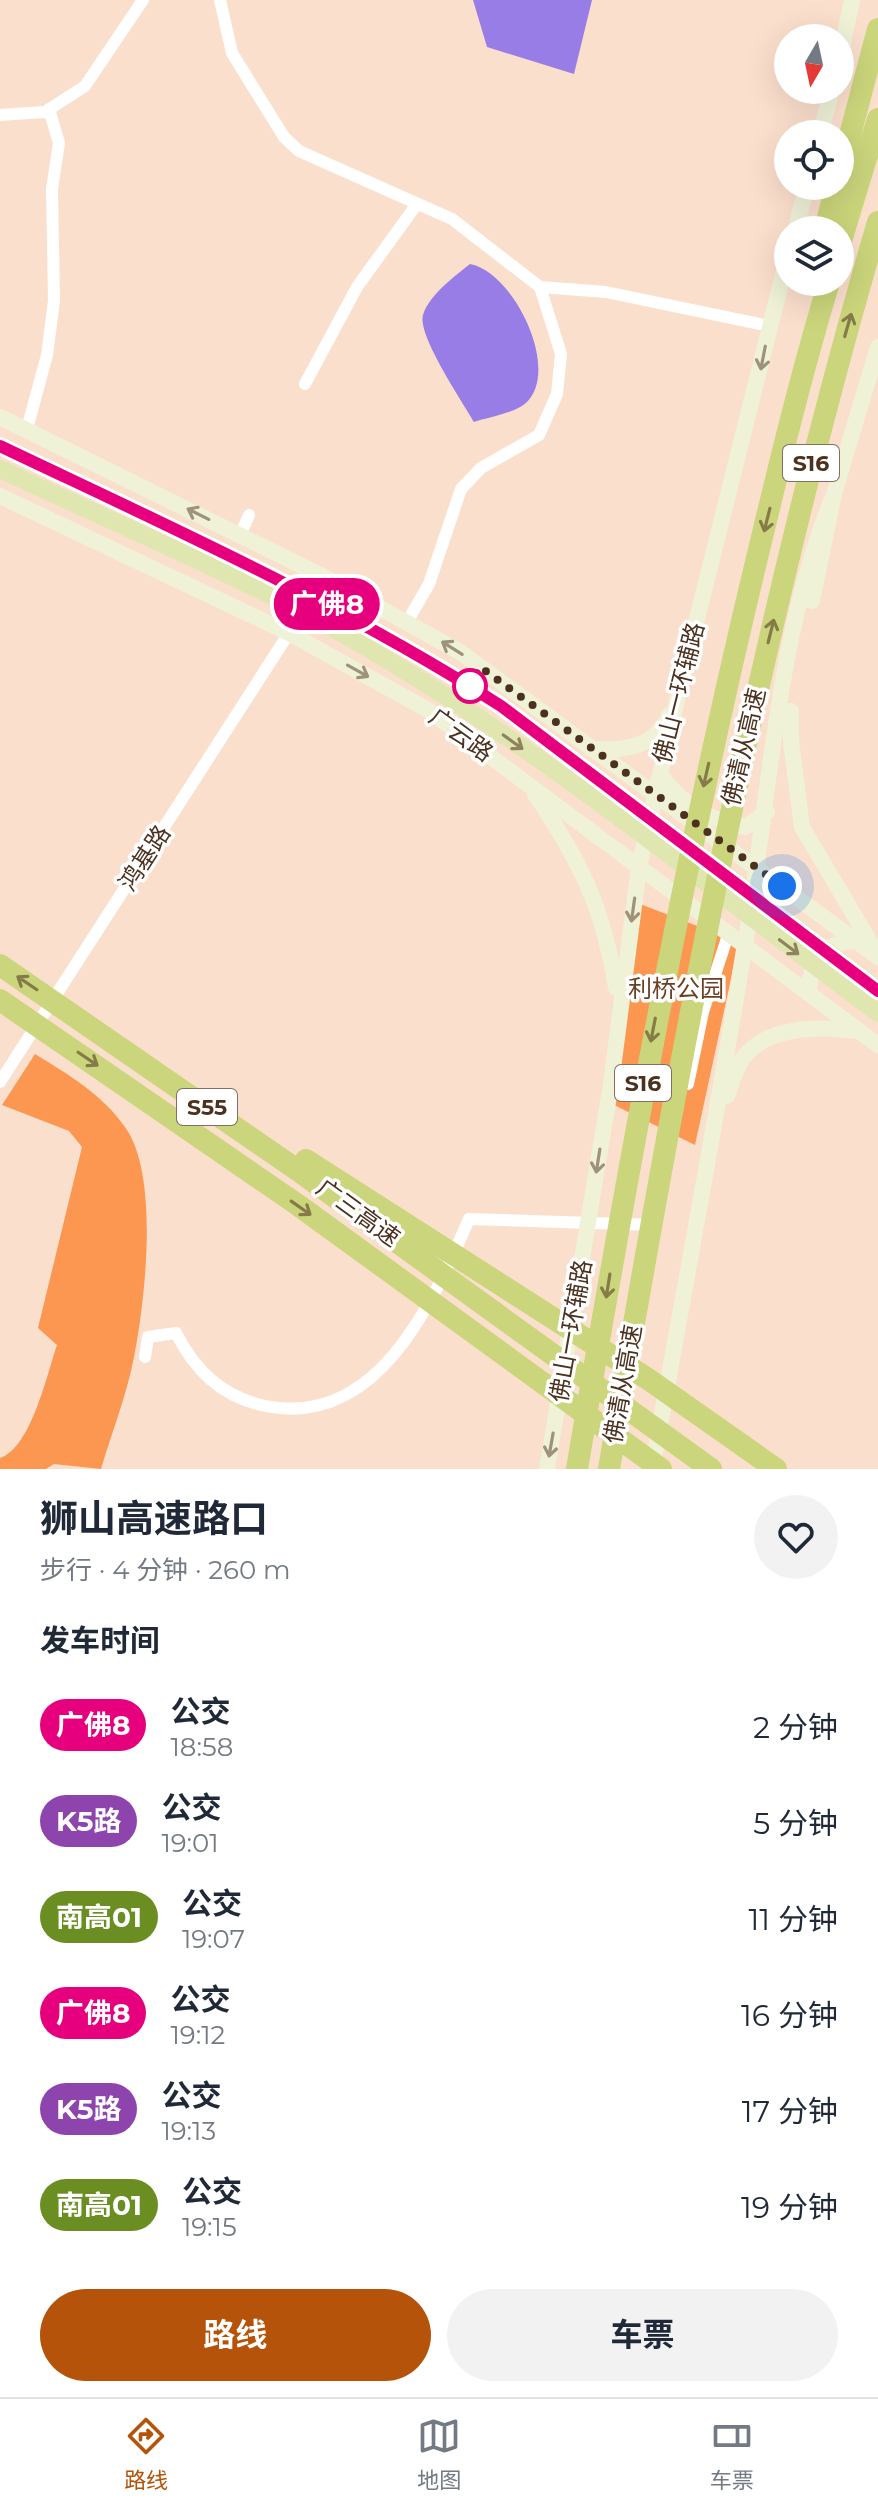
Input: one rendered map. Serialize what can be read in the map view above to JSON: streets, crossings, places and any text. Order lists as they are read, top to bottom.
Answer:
{
  "streets": {
    "highway": [
      "S16",
      "佛清从高速",
      "S55",
      "广三高速"
    ],
    "main road": ["佛山一环辅路", "广云路"],
    "street": ["鸿基路"]
  },
  "crossings": [
    ["佛山一环辅路", "广云路"],
    ["广云路", "鸿基路"]
  ],
  "parks": ["利桥公园"],
  "lines": ["bus line 广佛8"],
  "north": "bottom",
  "page": {
    "on_map": "广佛8",
    "heading": [
      ["狮山高速路口", "步行 · 4 分钟 · 260 m"],
      "发车时间"
    ],
    "list": [
      {
        "mark": "广佛8",
        "name": "公交",
        "note": "18:58",
        "value": "2 分钟"
      },
      {
        "mark": "K5路",
        "name": "公交",
        "note": "19:01",
        "value": "5 分钟"
      },
      {
        "mark": "南高01",
        "name": "公交",
        "note": "19:07",
        "value": "11 分钟"
      },
      {
        "mark": "广佛8",
        "name": "公交",
        "note": "19:12",
        "value": "16 分钟"
      },
      {
        "mark": "K5路",
        "name": "公交",
        "note": "19:13",
        "value": "17 分钟"
      },
      {
        "mark": "南高01",
        "name": "公交",
        "note": "19:15",
        "value": "19 分钟"
      }
    ],
    "buttons": ["路线", "车票"],
    "tabs": ["路线", "地图", "车票"]
  }
}
